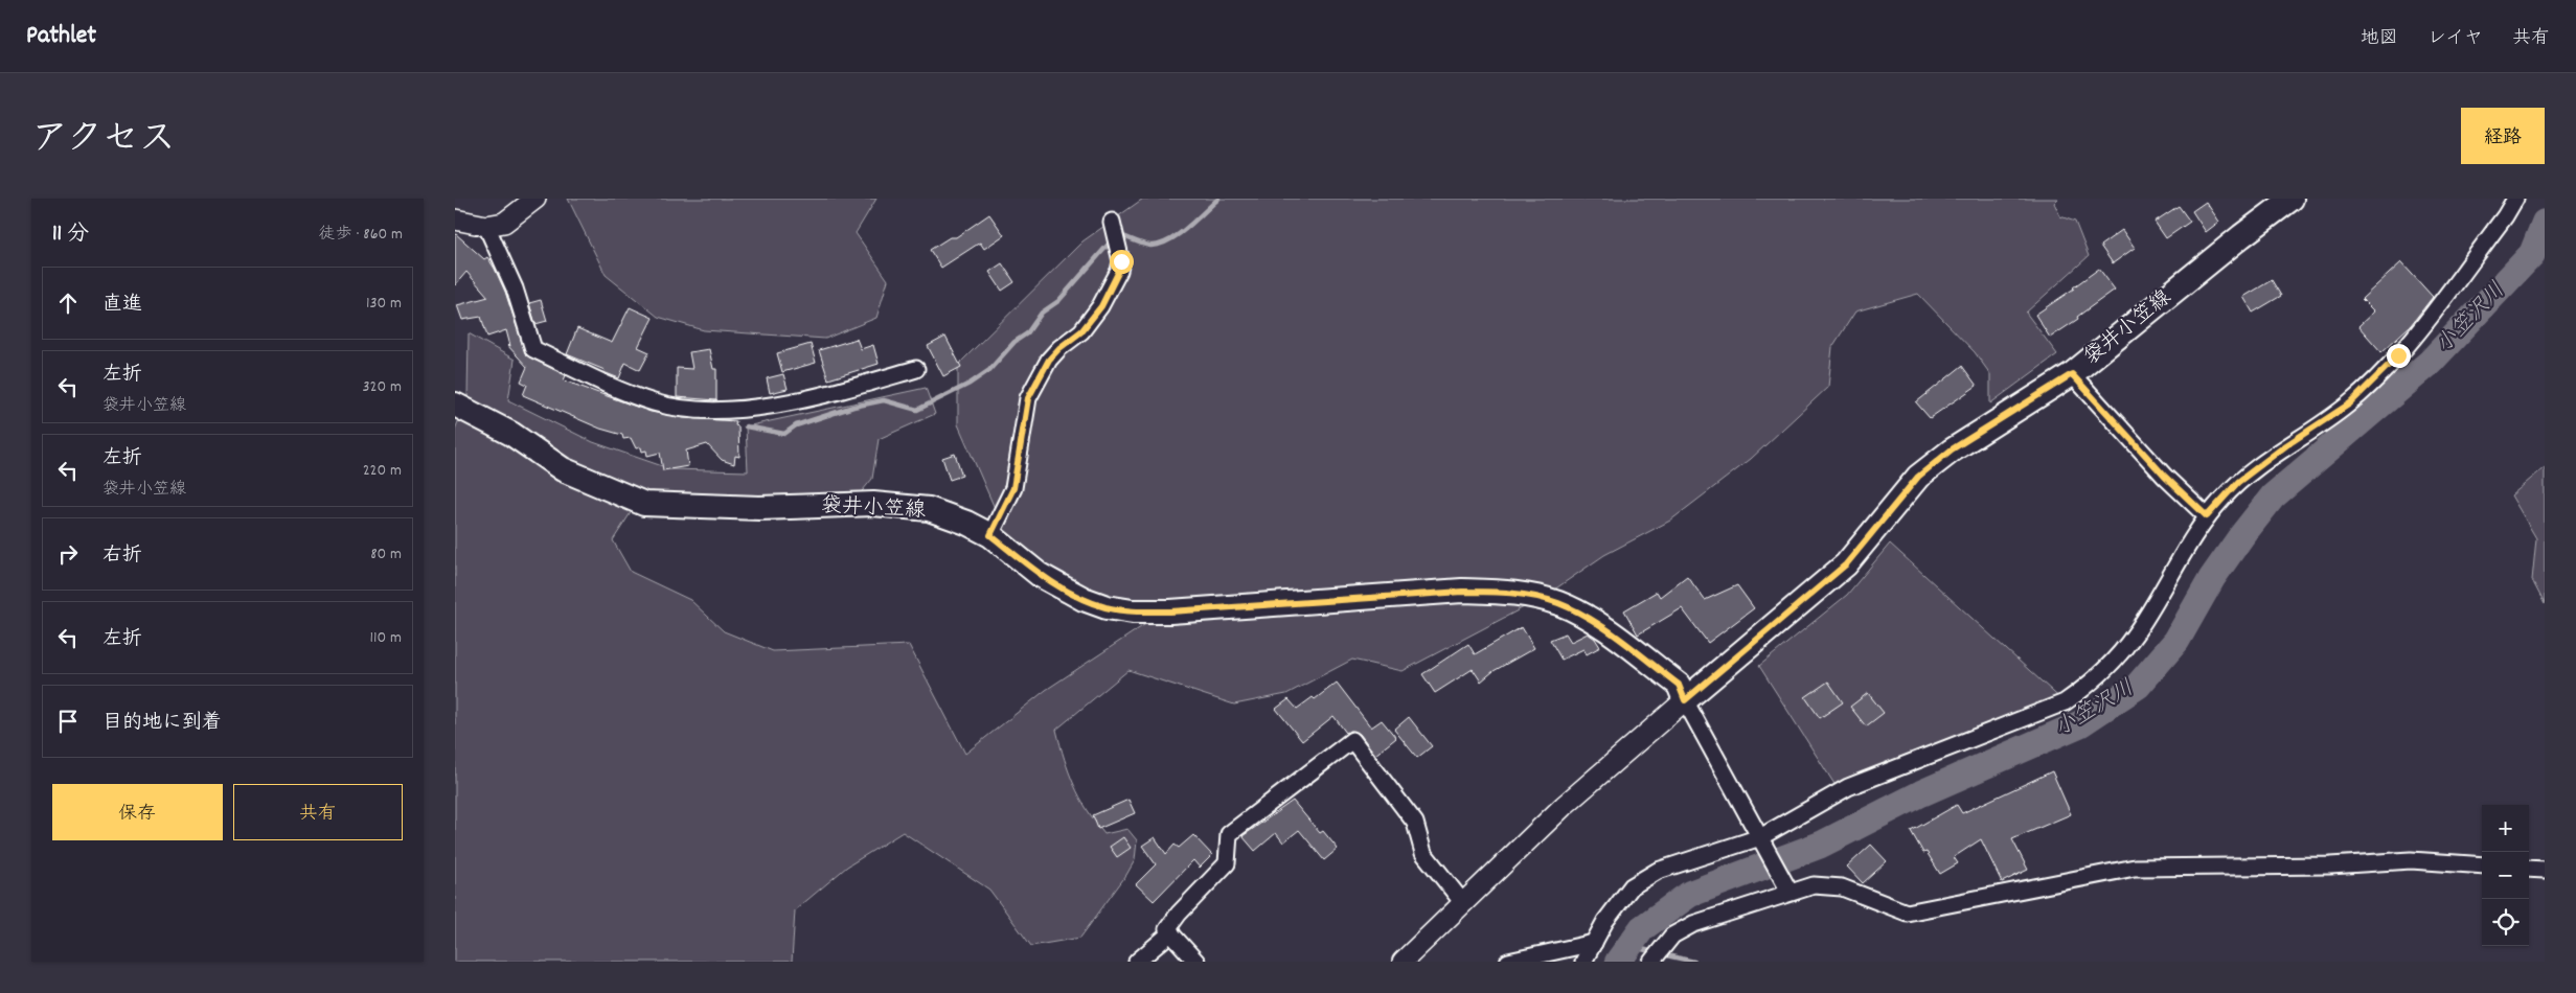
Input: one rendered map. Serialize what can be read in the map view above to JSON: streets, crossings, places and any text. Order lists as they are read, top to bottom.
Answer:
{
  "streets": {
    "main road": ["袋井小笠線"]
  },
  "water": ["小笠沢川"],
  "page": {
    "header": "Pathlet",
    "nav": ["地図", "レイヤ", "共有"],
    "title": "アクセス",
    "buttons": [
      "経路",
      ["保存", "共有"]
    ],
    "heading": ["11 分", "徒歩 · 860 m"],
    "list": [
      ["直進", "130 m"],
      ["左折", "袋井小笠線", "320 m"],
      ["左折", "袋井小笠線", "220 m"],
      ["右折", "80 m"],
      ["左折", "110 m"],
      "目的地に到着"
    ],
    "map_buttons": ["+", "−"]
  }
}
